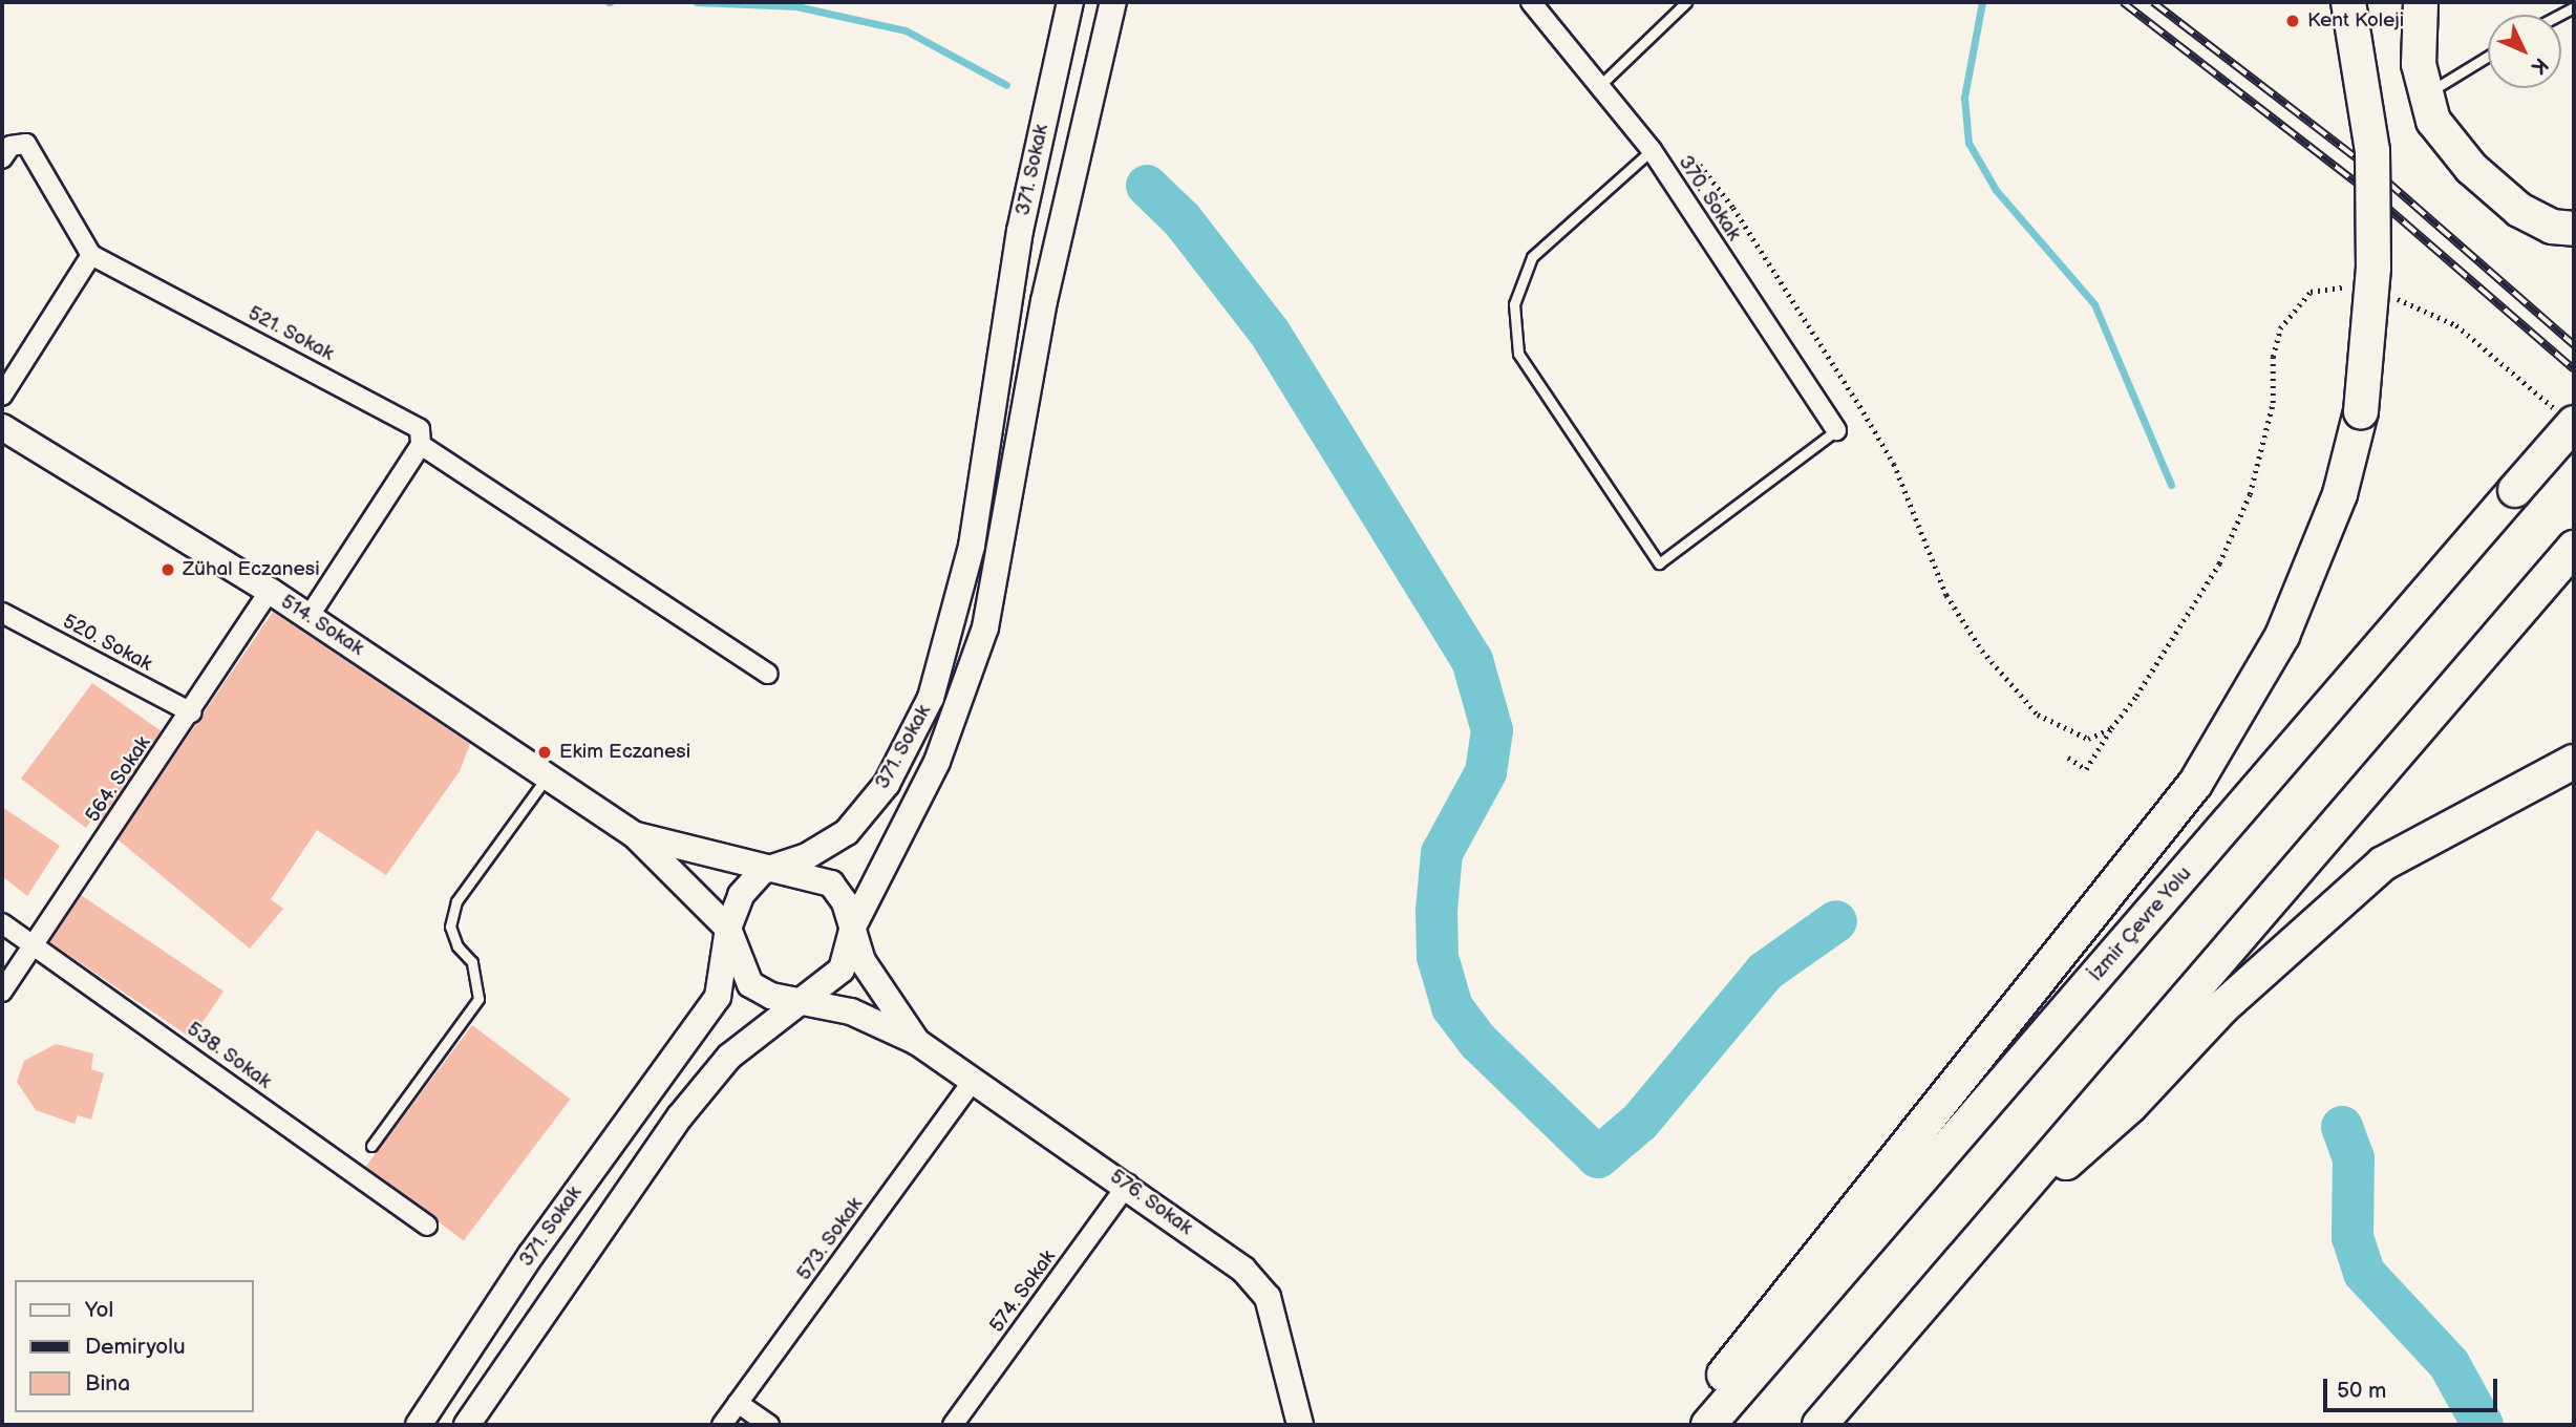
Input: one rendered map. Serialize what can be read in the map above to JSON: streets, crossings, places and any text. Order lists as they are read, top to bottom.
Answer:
{
  "streets": {
    "highway": ["İzmir Çevre Yolu"],
    "main road": ["371. Sokak", "514. Sokak", "576. Sokak"],
    "street": [
      "370. Sokak",
      "521. Sokak",
      "520. Sokak",
      "564. Sokak",
      "538. Sokak",
      "573. Sokak",
      "574. Sokak"
    ]
  },
  "crossings": [
    ["514. Sokak", "564. Sokak"],
    ["520. Sokak", "564. Sokak"],
    ["564. Sokak", "538. Sokak"],
    ["576. Sokak", "573. Sokak"],
    ["576. Sokak", "574. Sokak"]
  ],
  "places": ["Kent Koleji", "Zühal Eczanesi", "Ekim Eczanesi"],
  "legend": ["Yol", "Demiryolu", "Bina"],
  "scale_bar": "50 m",
  "north": "bottom right"
}
